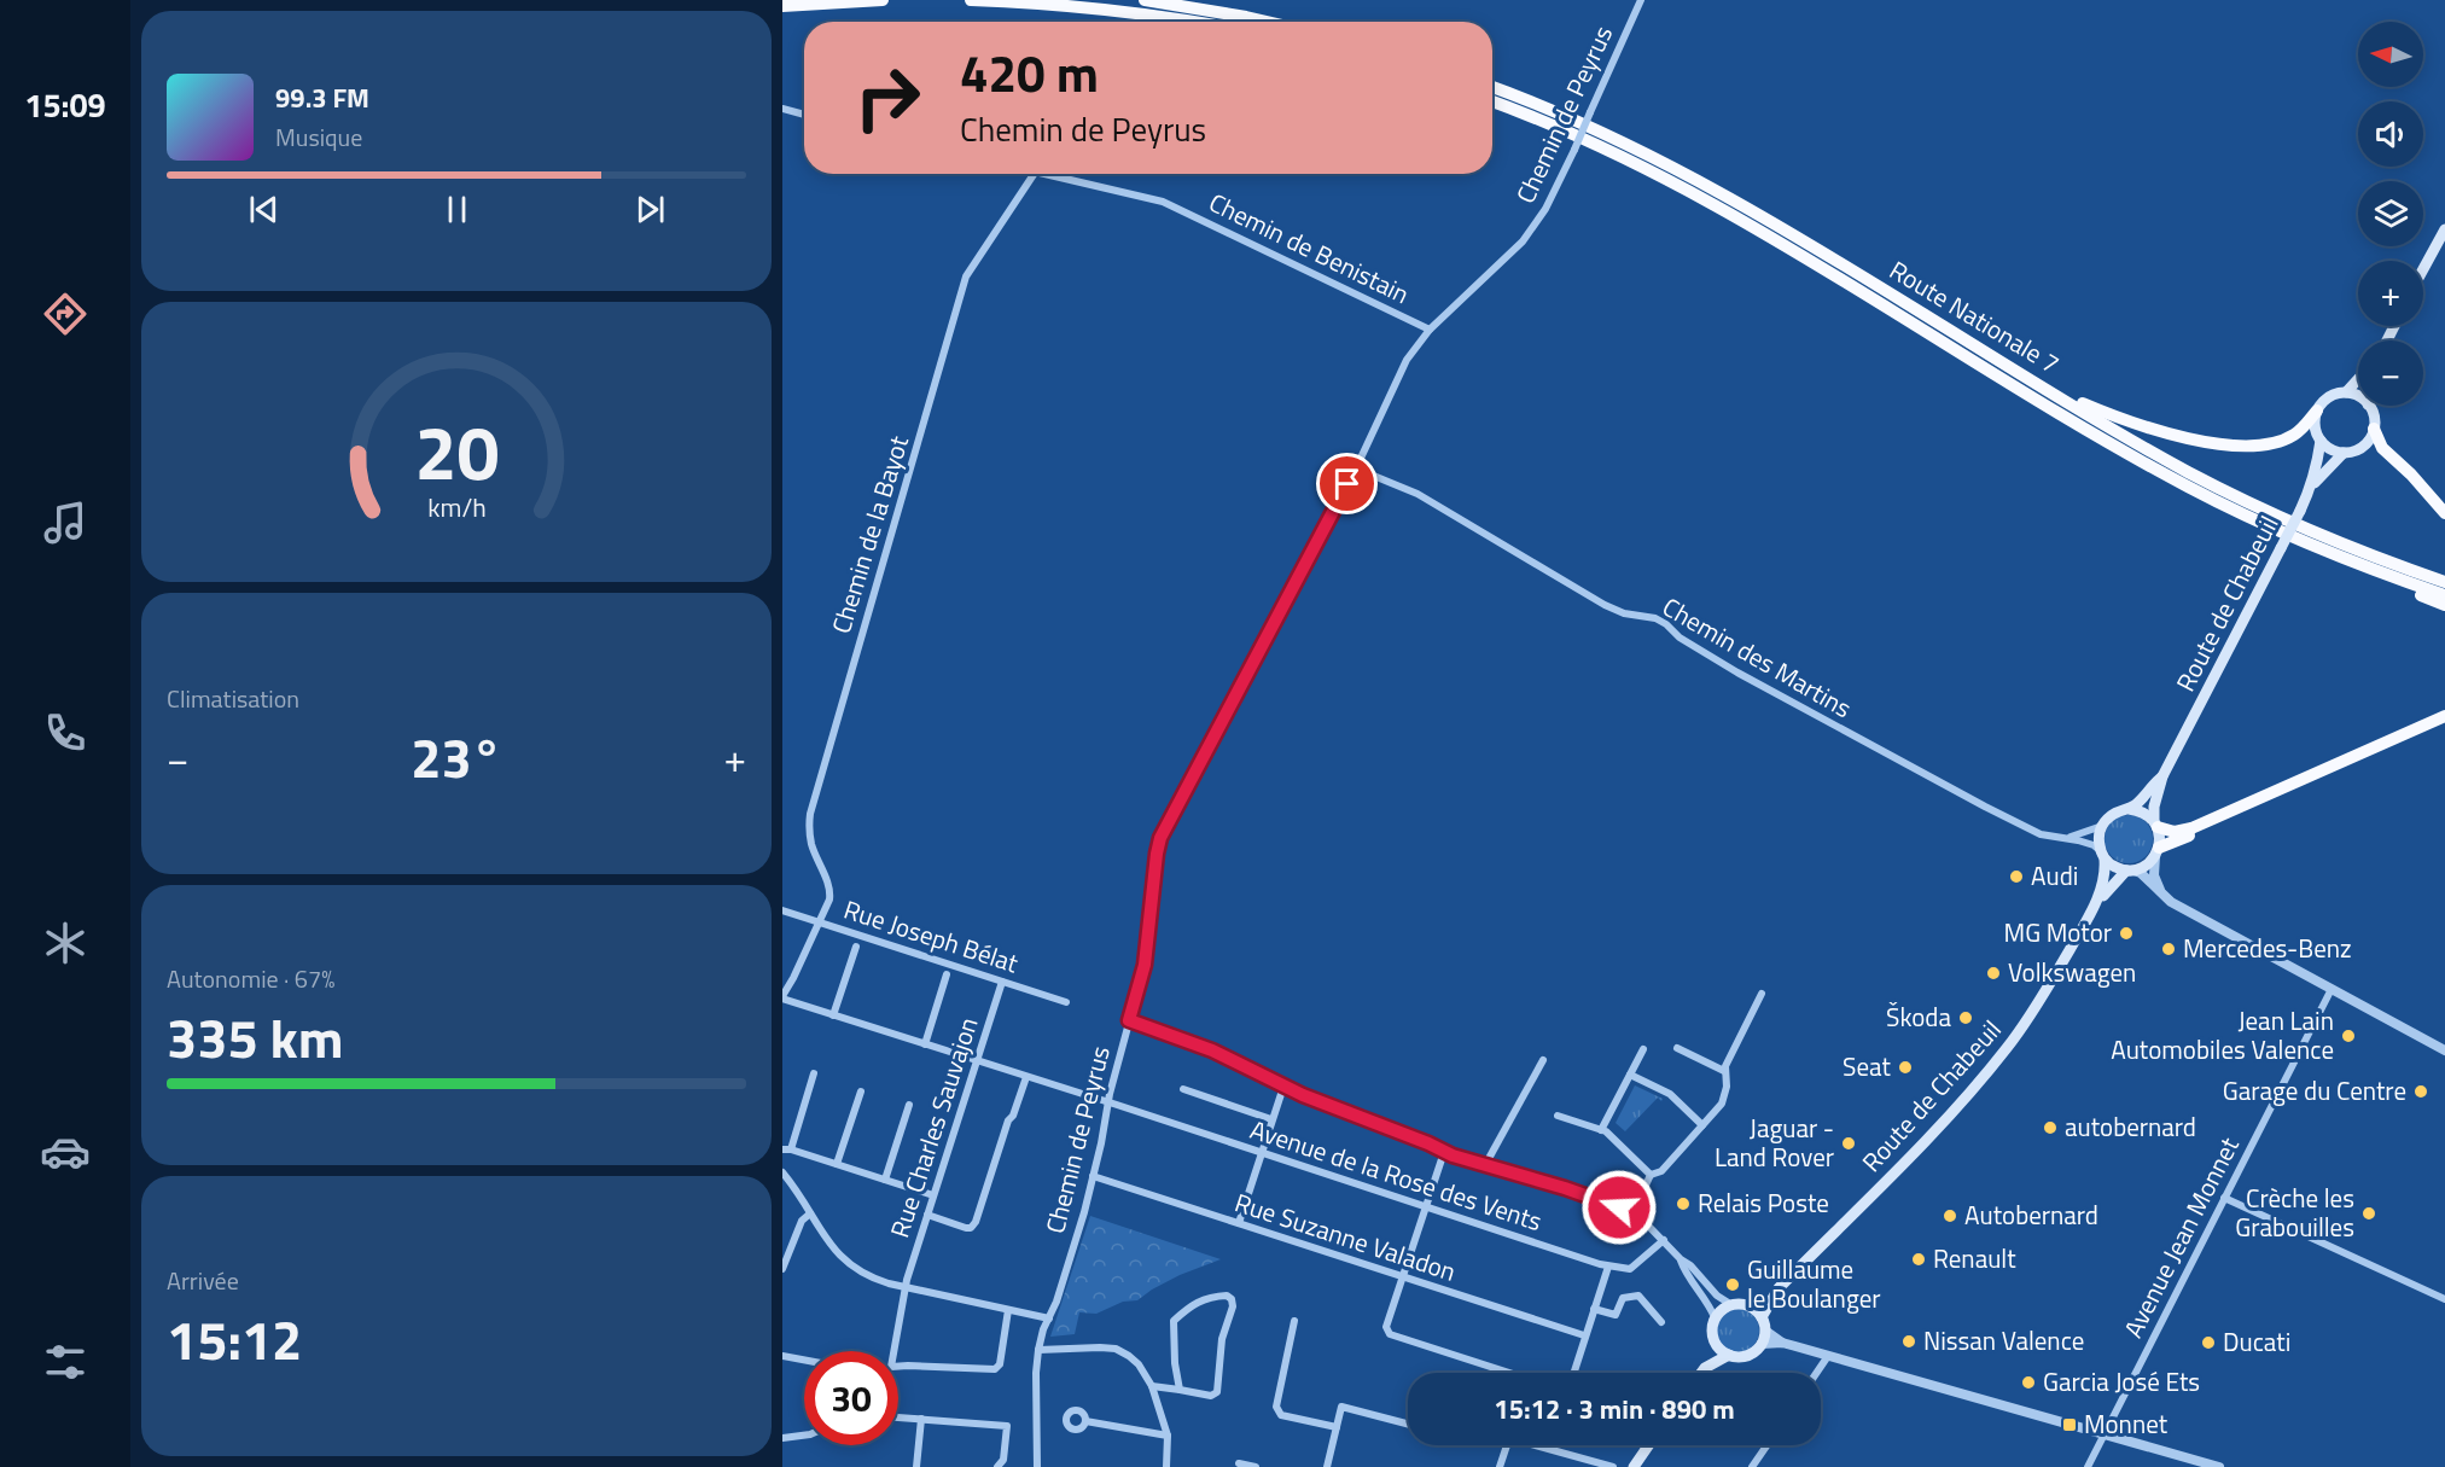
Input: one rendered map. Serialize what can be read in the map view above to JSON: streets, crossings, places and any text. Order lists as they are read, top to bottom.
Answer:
{
  "streets": {
    "highway": ["Route Nationale 7"],
    "main road": ["Route de Chabeuil"],
    "street": [
      "Chemin de Peyrus",
      "Chemin de Benistain",
      "Chemin de la Bayot",
      "Chemin des Martins",
      "Rue Joseph Bélat",
      "Rue Charles Sauvajon",
      "Avenue de la Rose des Vents",
      "Rue Suzanne Valadon",
      "Avenue Jean Monnet"
    ]
  },
  "crossings": [
    ["Chemin de Peyrus", "Chemin de Benistain"],
    ["Chemin de Peyrus", "Chemin des Martins"],
    ["Chemin de Peyrus", "Avenue de la Rose des Vents"],
    ["Chemin de Peyrus", "Rue Suzanne Valadon"],
    ["Chemin de la Bayot", "Rue Joseph Bélat"],
    ["Chemin de la Bayot", "Avenue de la Rose des Vents"],
    ["Rue Joseph Bélat", "Rue Charles Sauvajon"],
    ["Rue Charles Sauvajon", "Avenue de la Rose des Vents"]
  ],
  "places": {
    "other": [
      "Audi",
      "MG Motor",
      "Mercedes-Benz",
      "Volkswagen",
      "Škoda",
      "Jean Lain Automobiles Valence",
      "Seat",
      "Garage du Centre",
      "autobernard",
      "Jaguar - Land Rover",
      "Relais Poste",
      "Crèche les Grabouilles",
      "Autobernard",
      "Renault",
      "Guillaume le Boulanger",
      "Nissan Valence",
      "Ducati",
      "Garcia José Ets"
    ],
    "transit": ["Monnet"]
  },
  "north": "left",
  "page": {
    "tabs": "15:09",
    "map_buttons": ["+", "−"],
    "turn": ["420 m", "Chemin de Peyrus"],
    "song": ["99.3 FM", "Musique"],
    "tile": [
      "Climatisation",
      ["Autonomie · 67%", "335 km"],
      ["Arrivée", "15:12"]
    ],
    "heat": ["−", "23°", "+"],
    "limit": "30",
    "trip": "15:12 · 3 min · 890 m",
    "gauge": ["20", "km/h"]
  }
}
